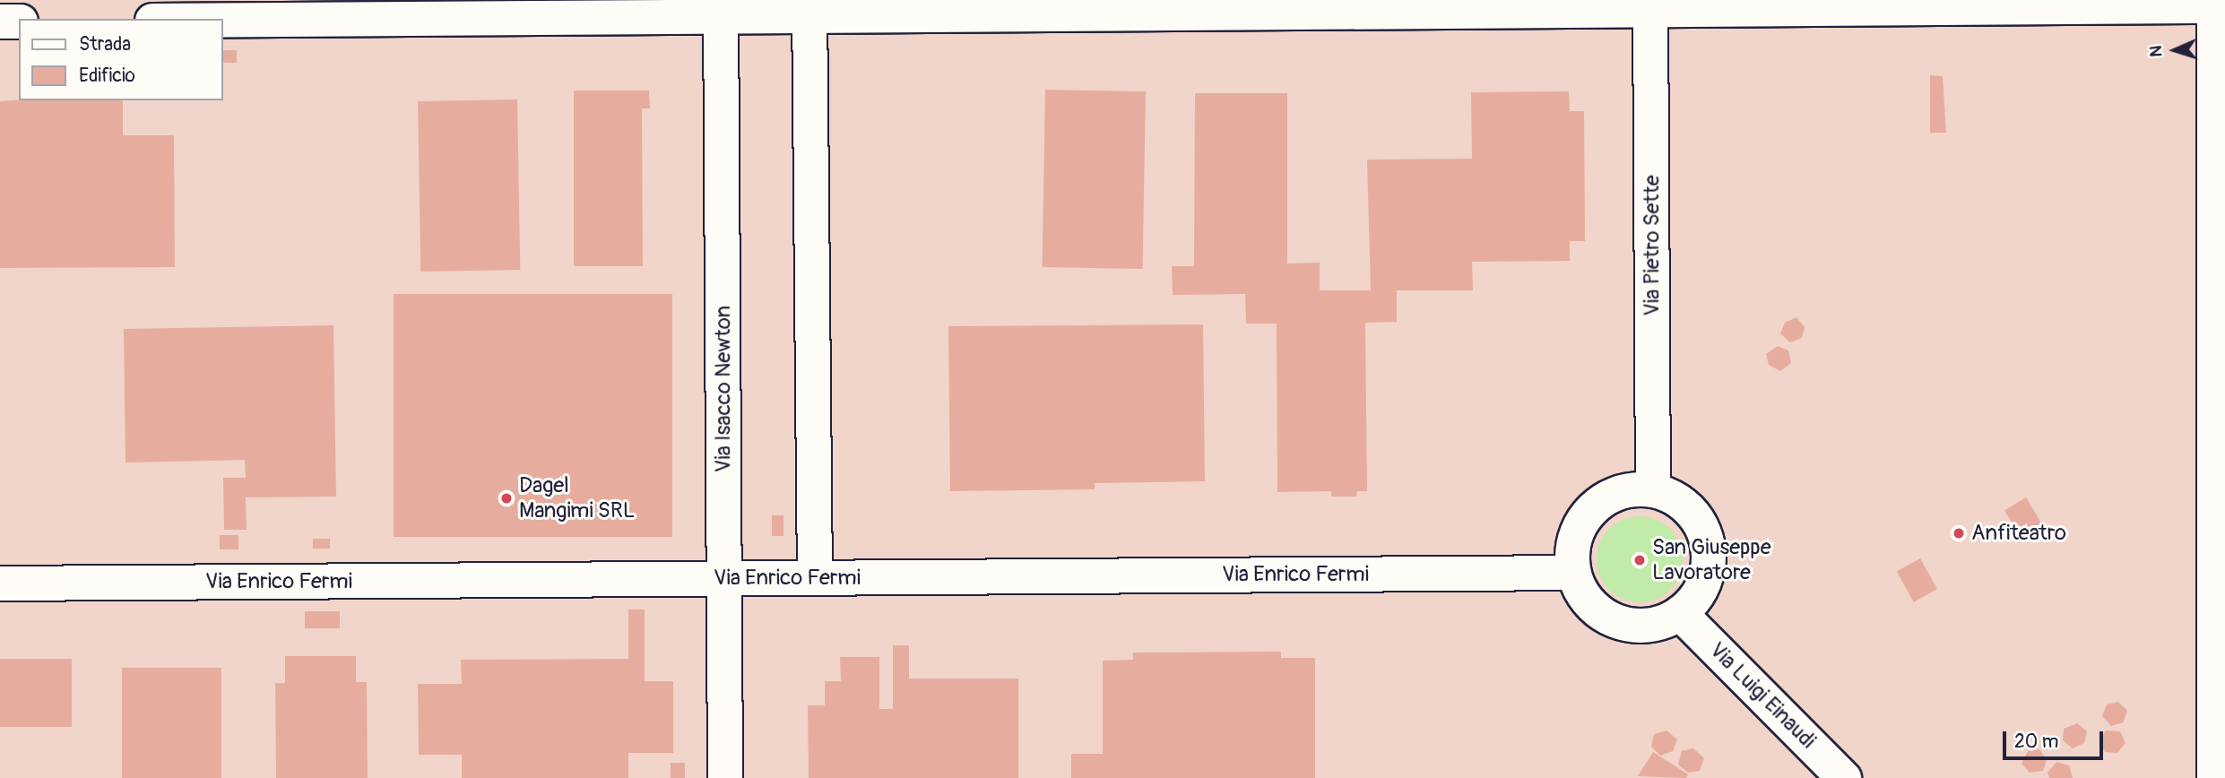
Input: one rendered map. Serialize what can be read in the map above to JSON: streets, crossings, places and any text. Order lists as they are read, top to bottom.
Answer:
{
  "streets": {
    "street": [
      "Via Pietro Sette",
      "Via Isacco Newton",
      "Via Enrico Fermi",
      "Via Luigi Einaudi"
    ]
  },
  "crossings": [
    ["Via Pietro Sette", "Via Enrico Fermi"],
    ["Via Pietro Sette", "Via Luigi Einaudi"],
    ["Via Isacco Newton", "Via Enrico Fermi"],
    ["Via Enrico Fermi", "Via Luigi Einaudi"]
  ],
  "places": ["Dagel Mangimi SRL", "Anfiteatro", "San Giuseppe Lavoratore"],
  "legend": ["Strada", "Edificio"],
  "scale_bar": "20 m",
  "north": "left"
}
